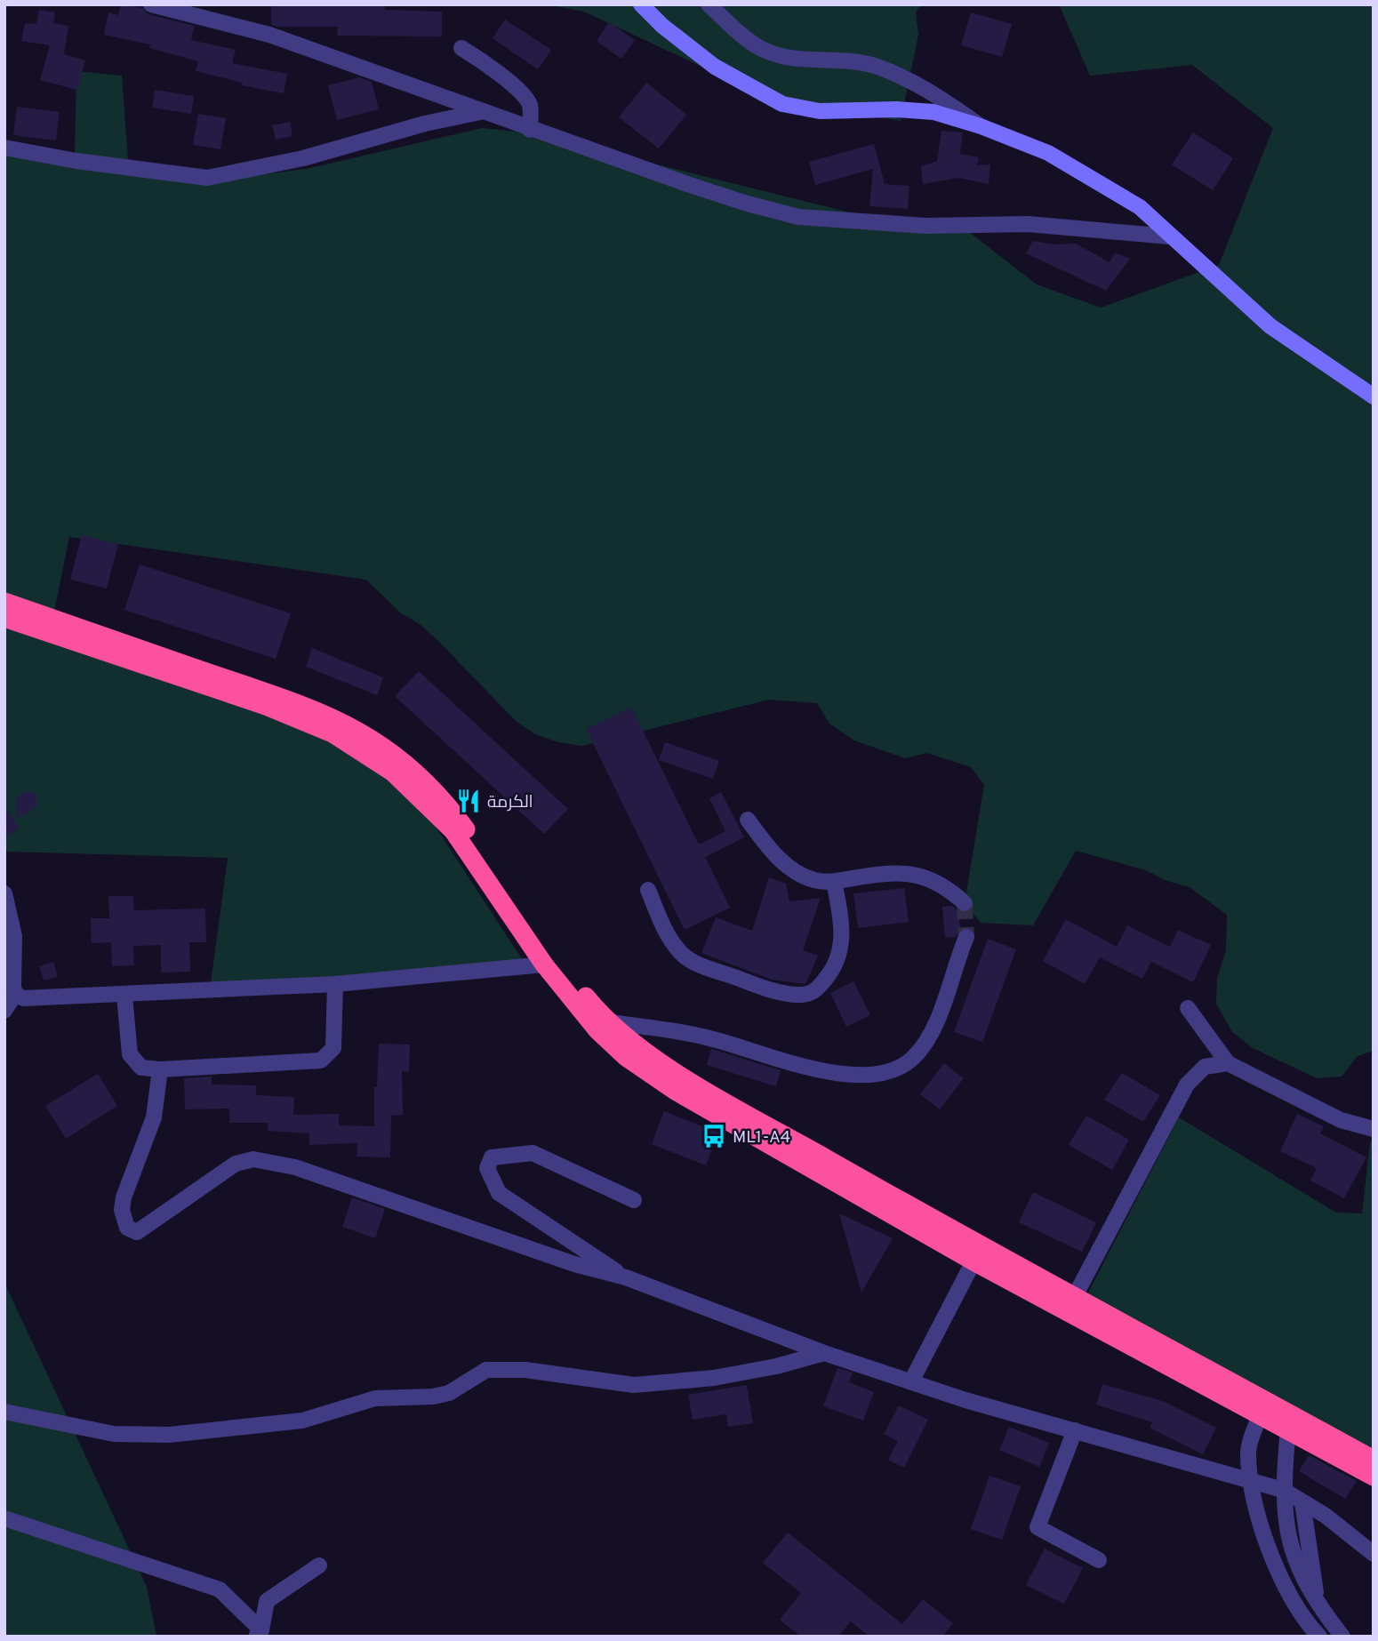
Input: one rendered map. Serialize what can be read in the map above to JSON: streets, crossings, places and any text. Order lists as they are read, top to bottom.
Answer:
{
  "places": {
    "restaurant": ["الكرمة"],
    "bus stop": ["ML1-A4"]
  }
}
